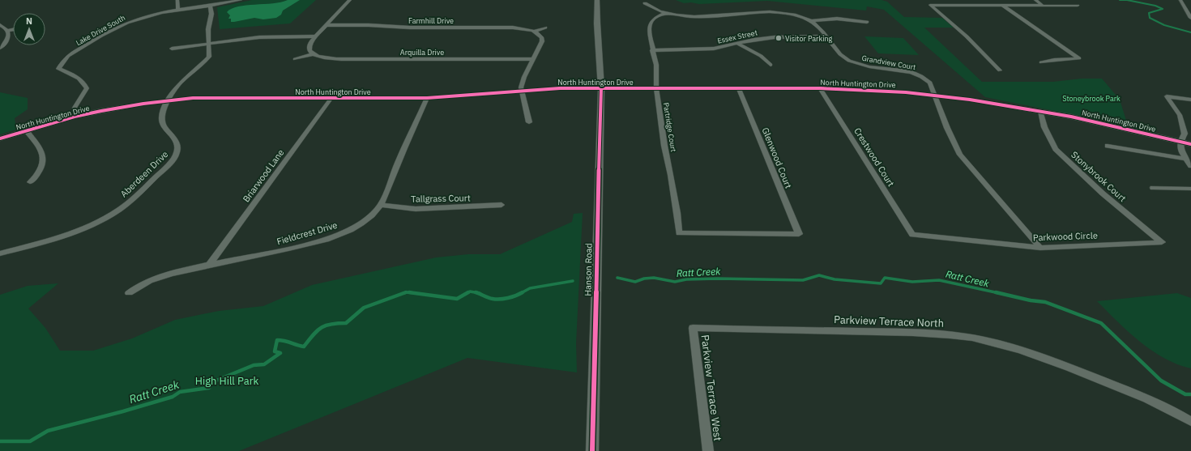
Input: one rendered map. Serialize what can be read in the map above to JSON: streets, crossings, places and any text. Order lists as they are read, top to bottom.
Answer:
{
  "streets": {
    "main road": ["Hanson Road"],
    "street": [
      "Farmhill Drive",
      "Lake Drive South",
      "Essex Street",
      "Arquilla Drive",
      "Grandview Court",
      "North Huntington Drive",
      "Partridge Court",
      "Crestwood Court",
      "Glenwood Court",
      "Aberdeen Drive",
      "Briarwood Lane",
      "Stonybrook Court",
      "Tallgrass Court",
      "Fieldcrest Drive",
      "Parkwood Circle",
      "Parkview Terrace North",
      "Parkview Terrace West"
    ]
  },
  "crossings": [
    ["Lake Drive South", "North Huntington Drive"],
    ["Lake Drive South", "Aberdeen Drive"],
    ["Essex Street", "Grandview Court"],
    ["Essex Street", "Partridge Court"],
    ["Grandview Court", "North Huntington Drive"],
    ["Grandview Court", "Partridge Court"],
    ["Grandview Court", "Parkwood Circle"],
    ["North Huntington Drive", "Partridge Court"],
    ["North Huntington Drive", "Crestwood Court"],
    ["North Huntington Drive", "Glenwood Court"],
    ["North Huntington Drive", "Aberdeen Drive"],
    ["North Huntington Drive", "Briarwood Lane"],
    ["North Huntington Drive", "Stonybrook Court"],
    ["North Huntington Drive", "Fieldcrest Drive"],
    ["North Huntington Drive", "Hanson Road"],
    ["Partridge Court", "Glenwood Court"],
    ["Crestwood Court", "Parkwood Circle"],
    ["Briarwood Lane", "Fieldcrest Drive"],
    ["Stonybrook Court", "Parkwood Circle"],
    ["Tallgrass Court", "Fieldcrest Drive"],
    ["Parkview Terrace North", "Parkview Terrace West"]
  ],
  "water": ["Ratt Creek"],
  "parks": ["Stoneybrook Park", "High Hill Park"],
  "places": ["Visitor Parking"],
  "north": "top"
}
